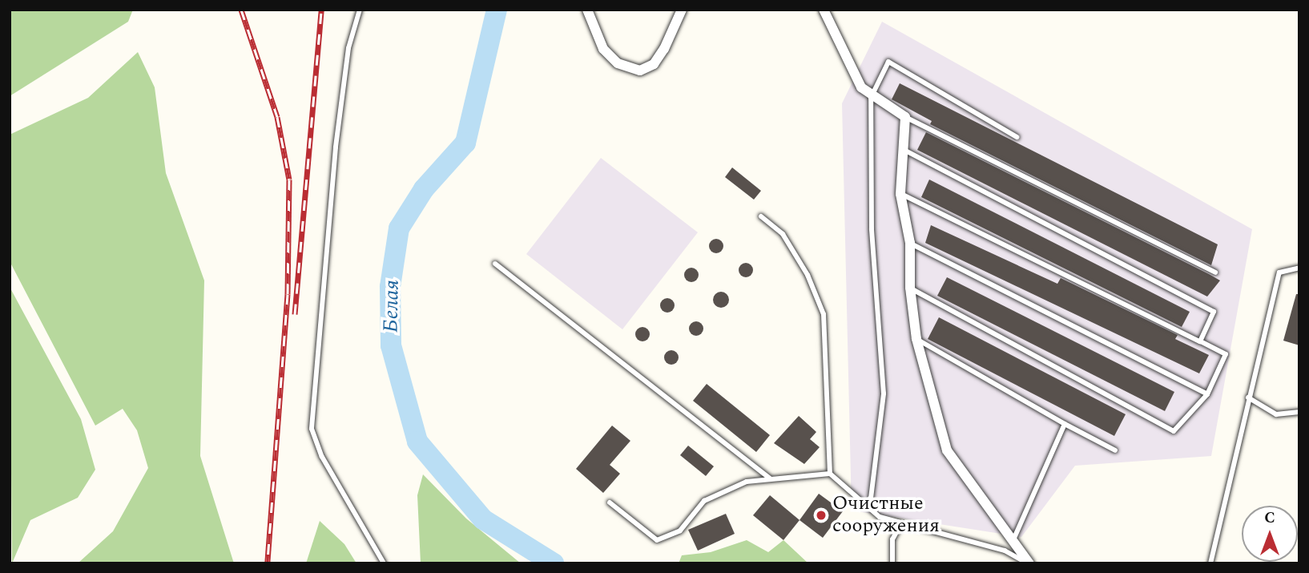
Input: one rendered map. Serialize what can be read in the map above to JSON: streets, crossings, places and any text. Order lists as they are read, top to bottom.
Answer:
{
  "water": ["Белая"],
  "places": ["Очистные сооружения"],
  "north": "top"
}
